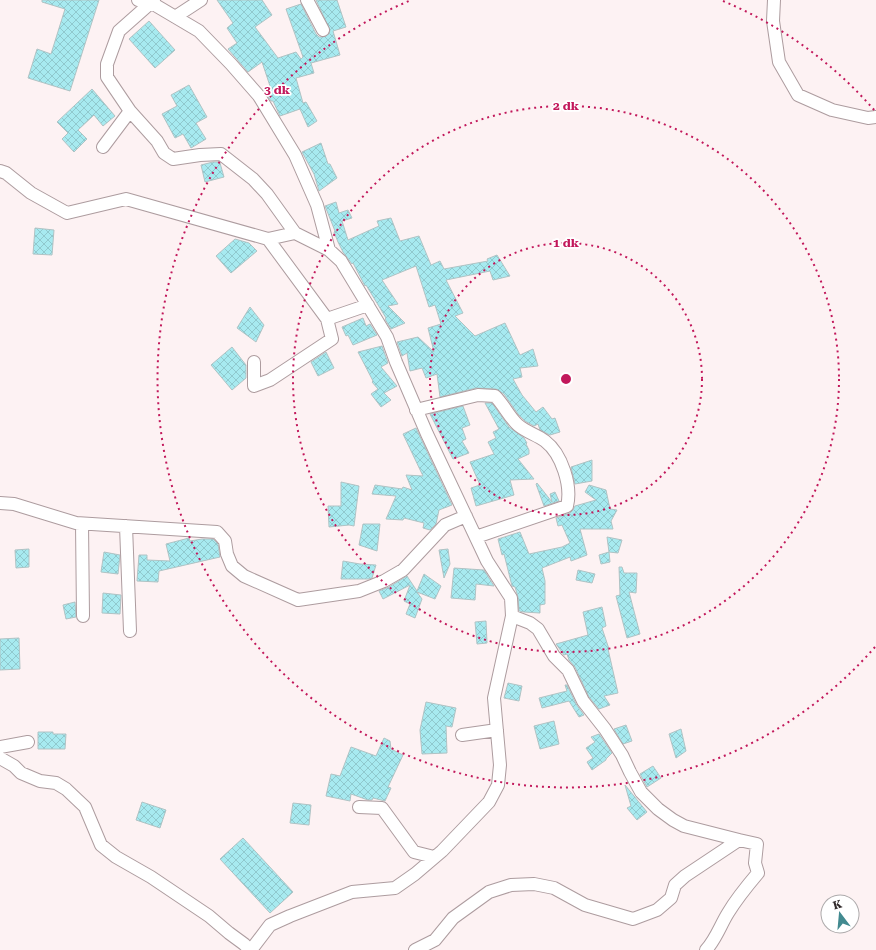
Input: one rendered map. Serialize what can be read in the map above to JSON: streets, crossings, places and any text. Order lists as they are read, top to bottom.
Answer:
{
  "north": "top",
  "rings": ["3 dk", "2 dk", "1 dk"]
}
